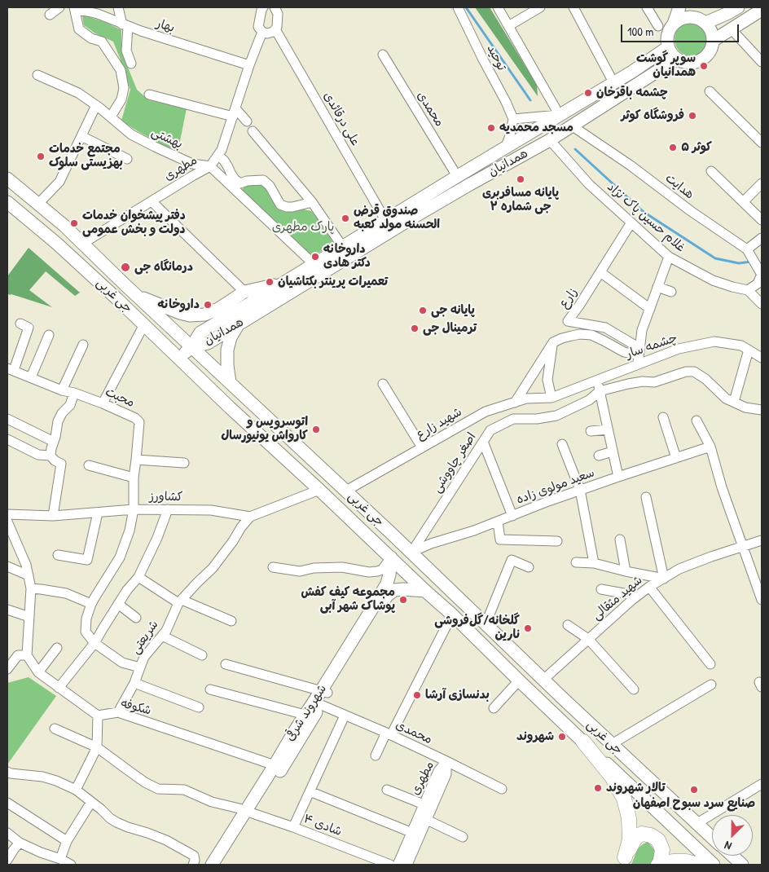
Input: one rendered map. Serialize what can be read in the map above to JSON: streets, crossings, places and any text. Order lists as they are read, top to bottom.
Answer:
{
  "streets": {
    "main road": ["همدانیان", "جی غربی", "شهروند شرقی"],
    "street": [
      "بهار",
      "توحید",
      "محمدی",
      "علی درقائدی",
      "بهشتی",
      "مطهری",
      "هدایت",
      "غلام حسین پاک نژاد",
      "زارع",
      "چشمه سار",
      "محبت",
      "شهید زارع",
      "اصغر چاووشی",
      "سعید مولوی زاده",
      "کشاورز",
      "شهید مثقالی",
      "شریعتی",
      "شکوفه",
      "شادی ۴"
    ]
  },
  "crossings": [
    ["بهار", "مطهری"],
    ["محمدی", "همدانیان"],
    ["محمدی", "مطهری"],
    ["محمدی", "شهروند شرقی"],
    ["علی درقائدی", "همدانیان"],
    ["بهشتی", "مطهری"],
    ["همدانیان", "هدایت"],
    ["همدانیان", "غلام حسین پاک نژاد"],
    ["همدانیان", "جی غربی"],
    ["مطهری", "جی غربی"],
    ["غلام حسین پاک نژاد", "زارع"],
    ["جی غربی", "شهید زارع"],
    ["جی غربی", "اصغر چاووشی"],
    ["جی غربی", "سعید مولوی زاده"],
    ["جی غربی", "شهید مثقالی"],
    ["جی غربی", "شهروند شرقی"],
    ["زارع", "چشمه سار"],
    ["چشمه سار", "شهید زارع"],
    ["محبت", "کشاورز"],
    ["محبت", "شریعتی"],
    ["اصغر چاووشی", "سعید مولوی زاده"],
    ["کشاورز", "شریعتی"],
    ["شکوفه", "شهروند شرقی"],
    ["شهروند شرقی", "شادی ۴"]
  ],
  "parks": ["پارک مطهری"],
  "places": [
    "سوپر گوشت همدانیان",
    "چشمه باقرخان",
    "فروشگاه کوثر",
    "مسجد محمدیه",
    "کوثر ۵",
    "مجتمع خدمات بهزیستی سلوک",
    "پایانه مسافربری جی شماره ۲",
    "صندوق قرض الحسنه مولد کعبه",
    "دفتر پیشخوان خدمات دولت و بخش عمومی",
    "داروخانه دکتر هادی",
    "درمانگاه جی",
    "تعمیرات پرینتر بکتاشیان",
    "داروخانه",
    "پایانه جی",
    "ترمینال جی",
    "اتوسرویس و کارواش یونیورسال",
    "مجموعه کیف کفش پوشاک شهر آبی",
    "گلخانه/گل‌فروشی نارین",
    "بدنسازی آرشا",
    "شهروند",
    "تالار شهروند",
    "صنایع سرد سبوح اصفهان"
  ],
  "scale_bar": "100 m",
  "north": "bottom left"
}
